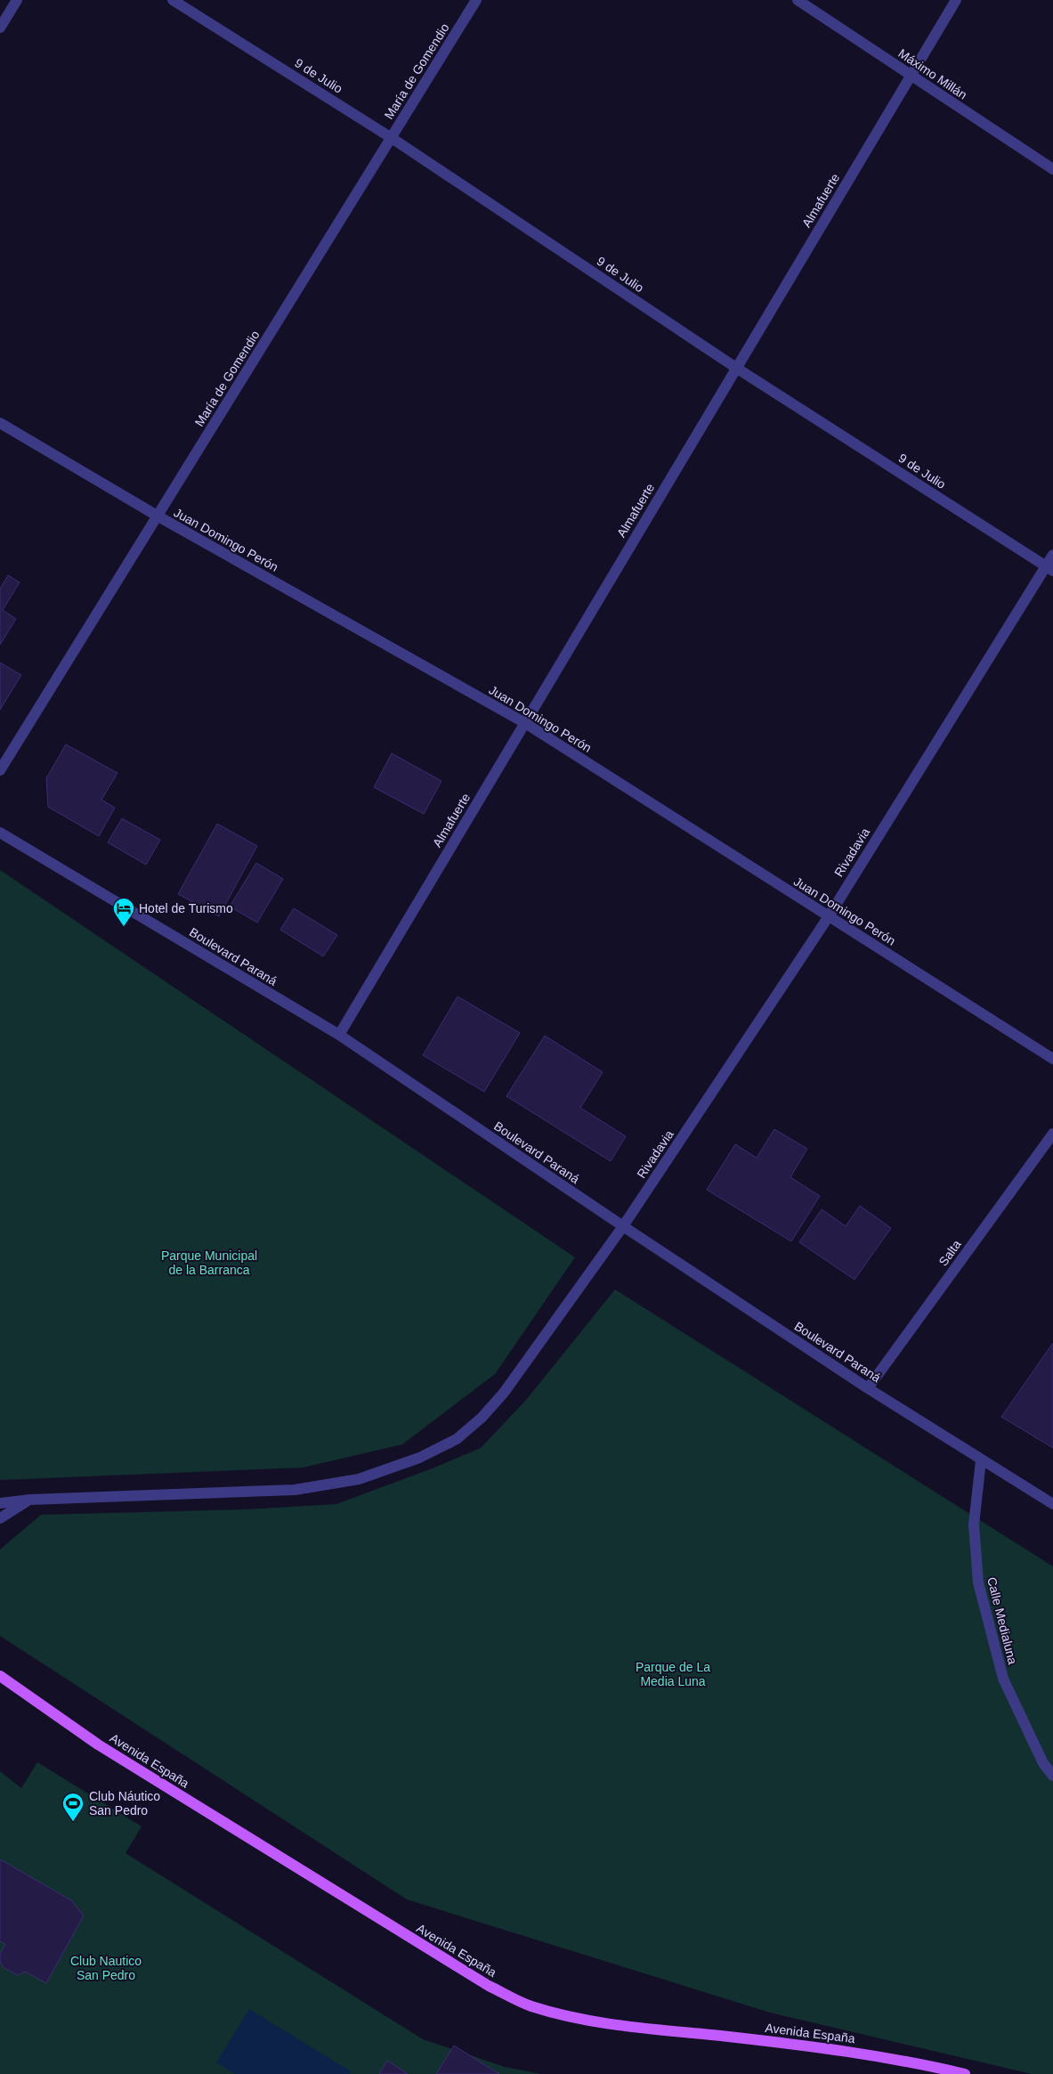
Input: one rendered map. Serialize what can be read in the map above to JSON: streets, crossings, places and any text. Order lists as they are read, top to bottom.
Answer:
{
  "streets": {
    "main road": ["Avenida España"],
    "street": [
      "María de Gomendio",
      "Máximo Millán",
      "9 de Julio",
      "Almafuerte",
      "Juan Domingo Perón",
      "Rivadavia",
      "Boulevard Paraná",
      "Salta",
      "Calle Medialuna"
    ]
  },
  "crossings": [
    ["María de Gomendio", "9 de Julio"],
    ["María de Gomendio", "Juan Domingo Perón"],
    ["Máximo Millán", "Almafuerte"],
    ["9 de Julio", "Almafuerte"],
    ["9 de Julio", "Rivadavia"],
    ["Almafuerte", "Juan Domingo Perón"],
    ["Almafuerte", "Boulevard Paraná"],
    ["Juan Domingo Perón", "Rivadavia"],
    ["Rivadavia", "Boulevard Paraná"],
    ["Boulevard Paraná", "Salta"],
    ["Boulevard Paraná", "Calle Medialuna"]
  ],
  "parks": ["Parque Municipal de la Barranca", "Parque de La Media Luna", "Club Nautico San Pedro"],
  "places": {
    "hotel": ["Hotel de Turismo"],
    "sports": ["Club Náutico San Pedro"]
  }
}
